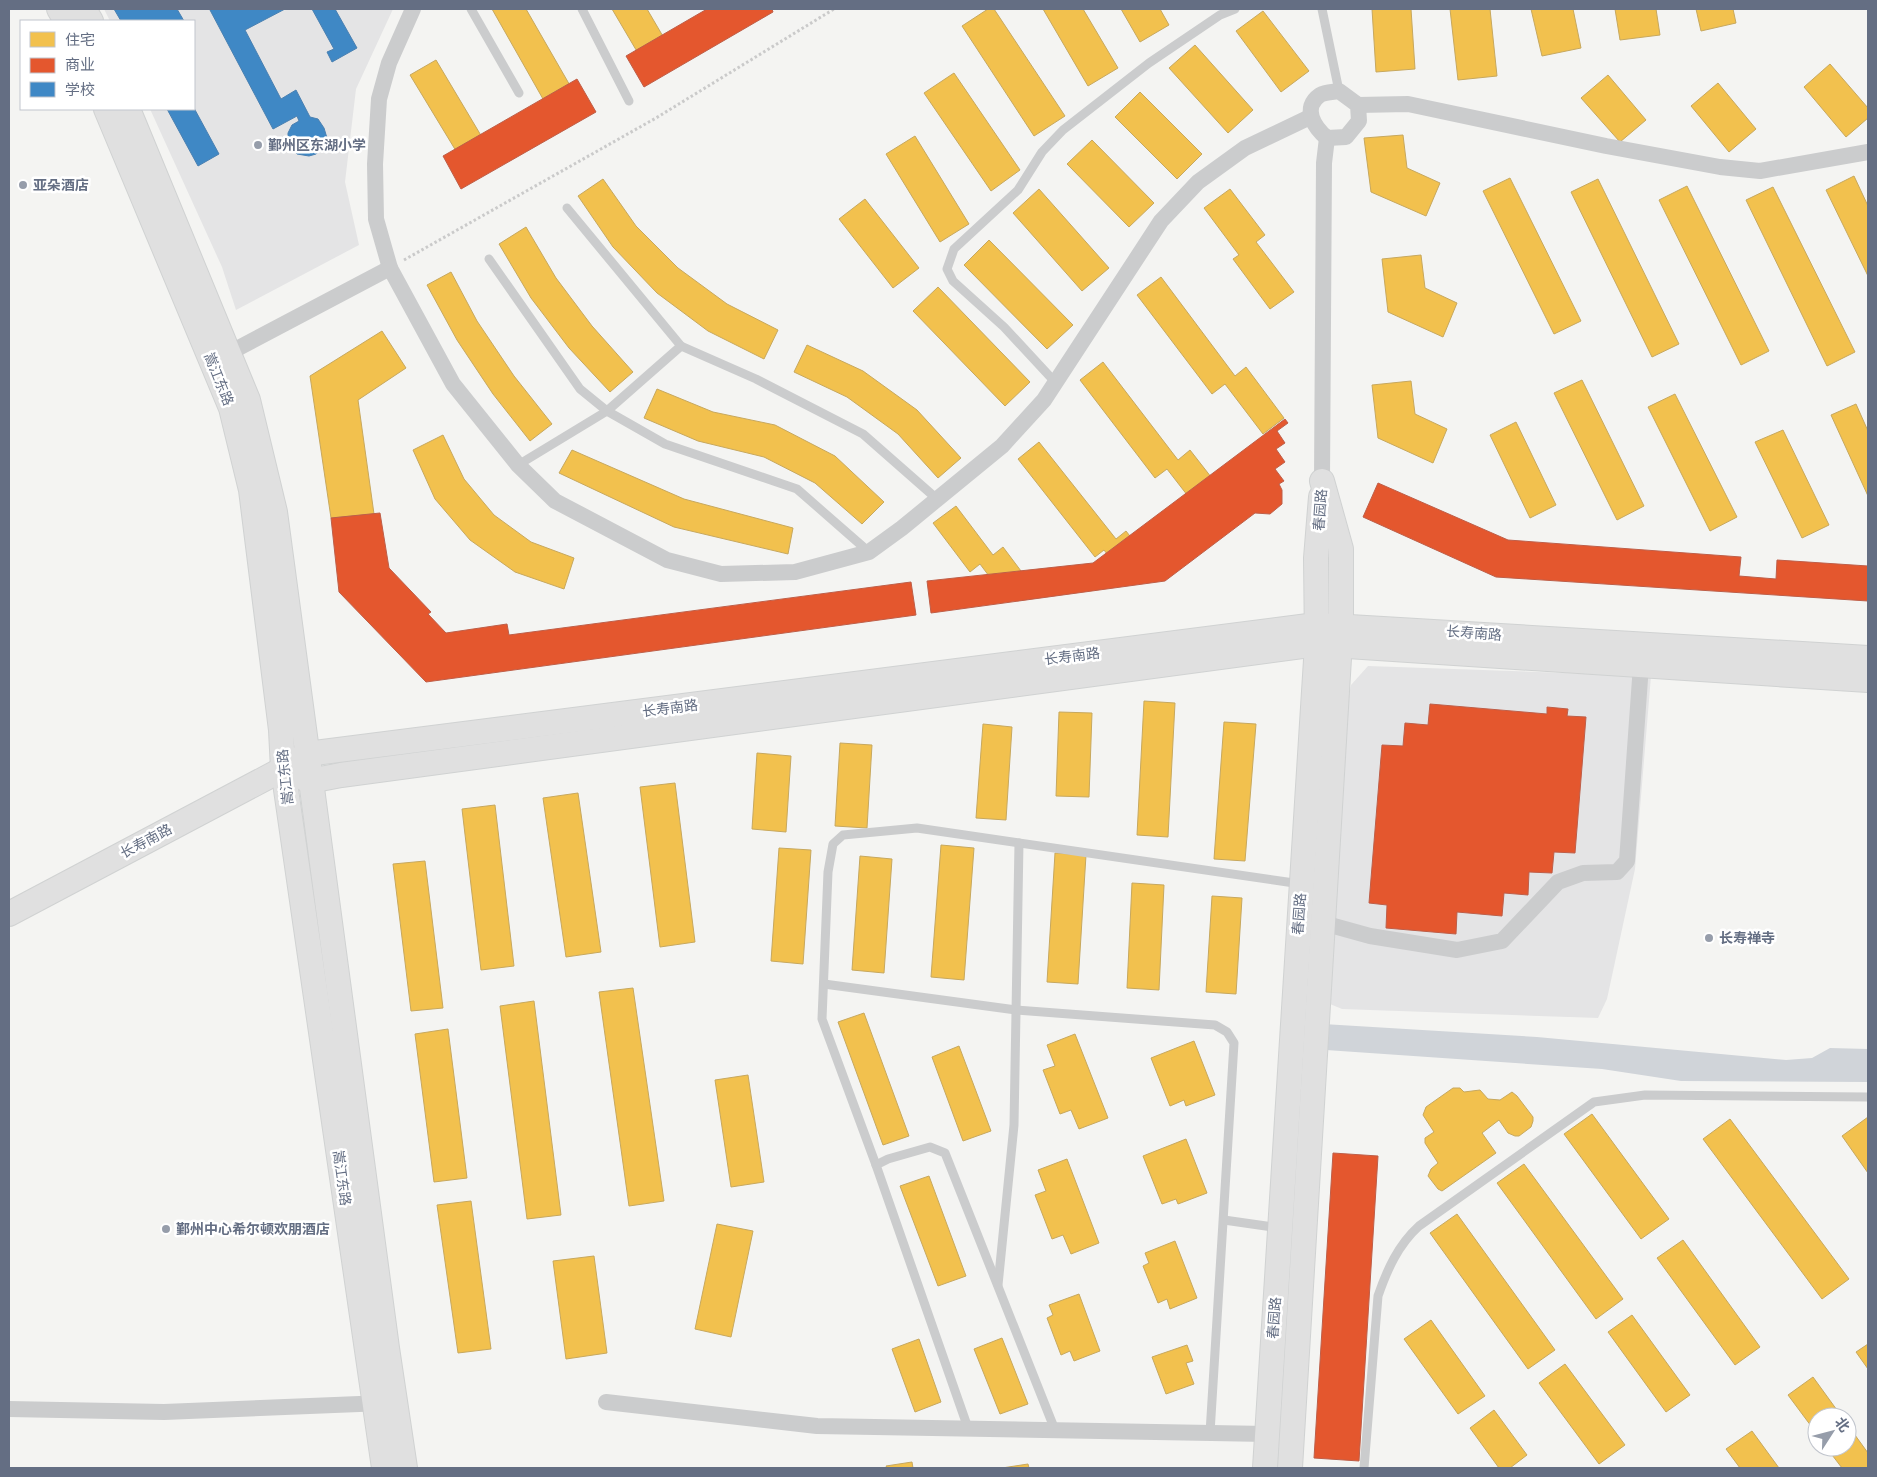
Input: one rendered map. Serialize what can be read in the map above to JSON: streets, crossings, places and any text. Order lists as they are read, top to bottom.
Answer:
{
  "streets": {
    "main road": ["嵩江东路", "春园路", "长寿南路"]
  },
  "crossings": [
    ["嵩江东路", "长寿南路"],
    ["春园路", "长寿南路"]
  ],
  "places": [
    "鄞州区东湖小学",
    "亚朵酒店",
    "长寿禅寺",
    "鄞州中心希尔顿欢朋酒店"
  ],
  "legend": ["住宅", "商业", "学校"],
  "north": "top right"
}
